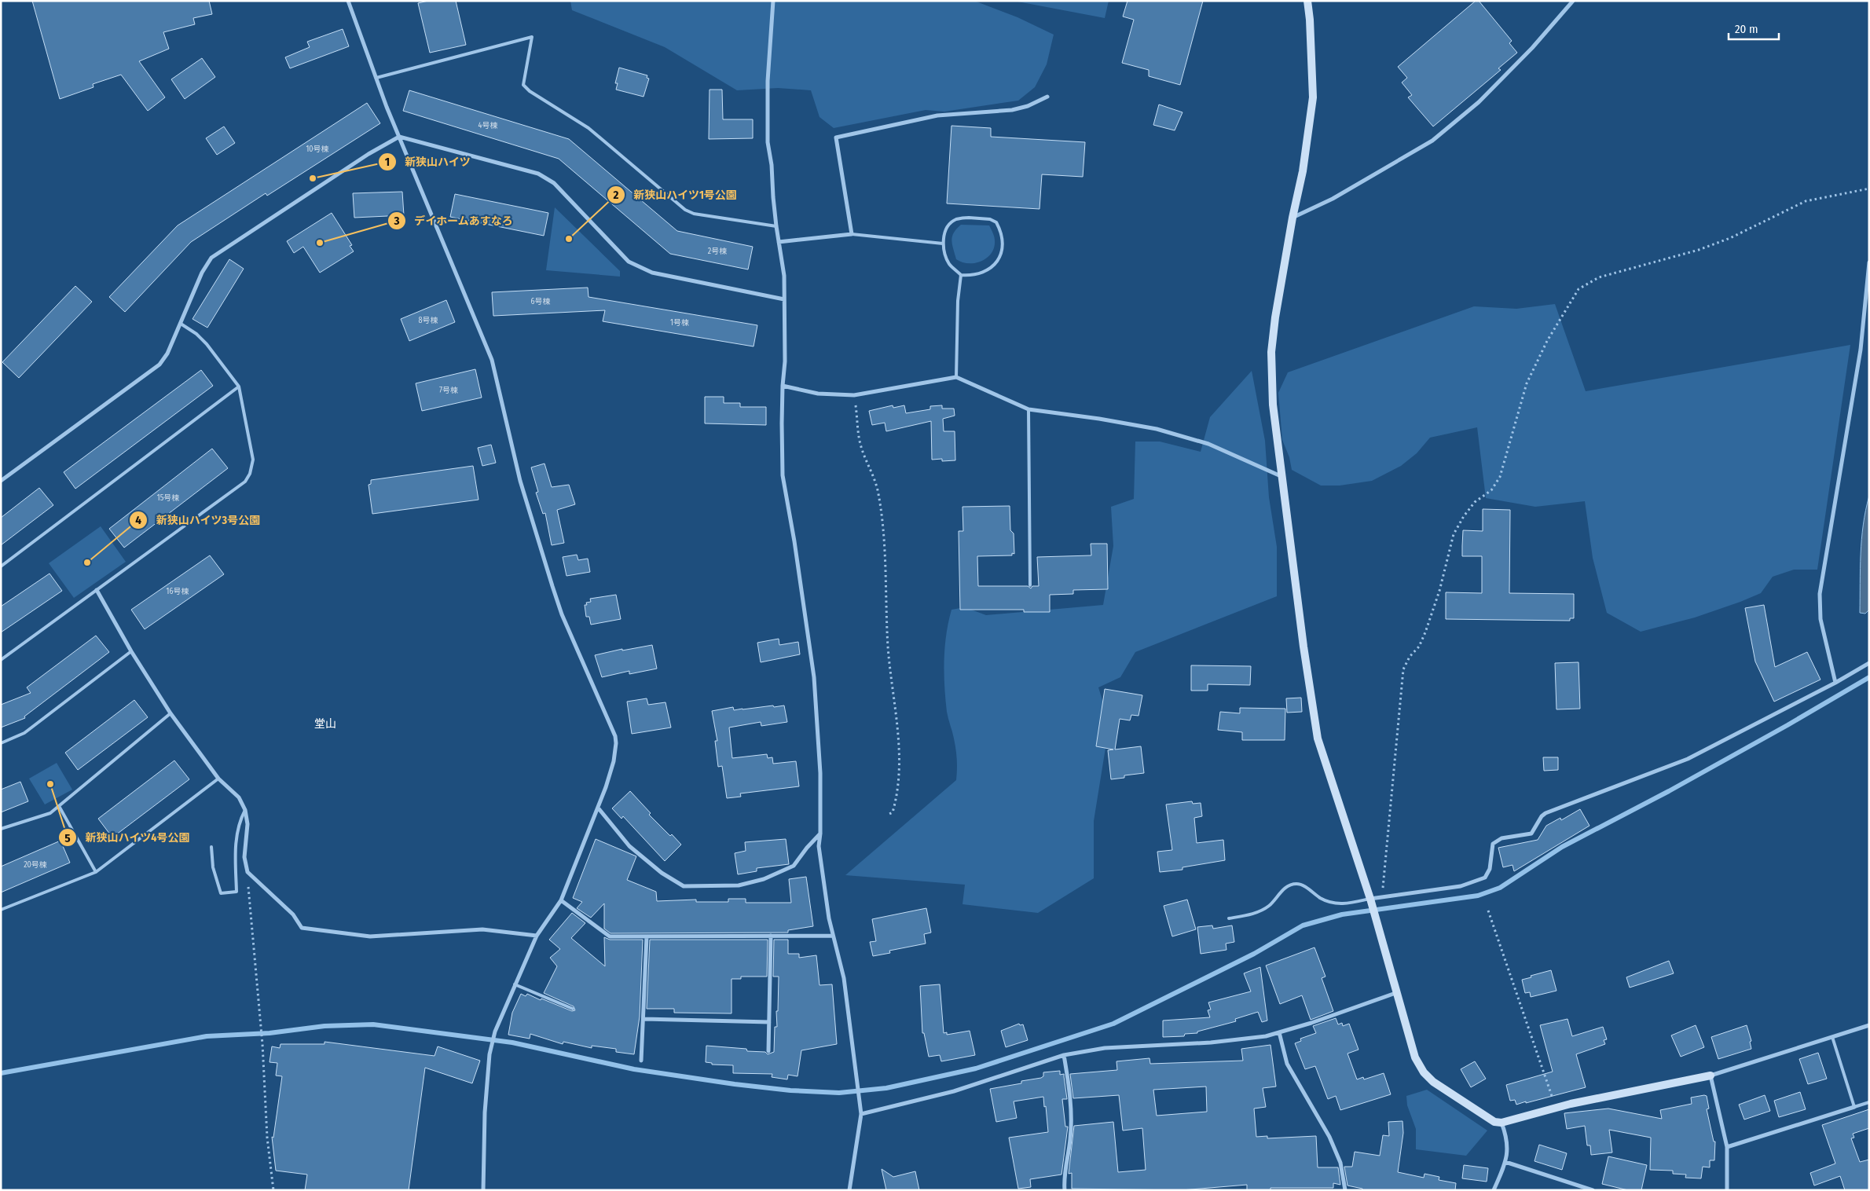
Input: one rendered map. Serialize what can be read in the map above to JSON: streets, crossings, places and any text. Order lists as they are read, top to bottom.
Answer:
{
  "districts": ["堂山"],
  "places": [
    "新狭山ハイツ",
    "新狭山ハイツ1号公園",
    "デイホームあすなろ",
    "新狭山ハイツ3号公園",
    "新狭山ハイツ4号公園"
  ],
  "house_numbers": [
    "4号棟",
    "10号棟",
    "2号棟",
    "6号棟",
    "8号棟",
    "1号棟",
    "7号棟",
    "15号棟",
    "16号棟",
    "20号棟"
  ],
  "scale_bar": "20 m"
}
